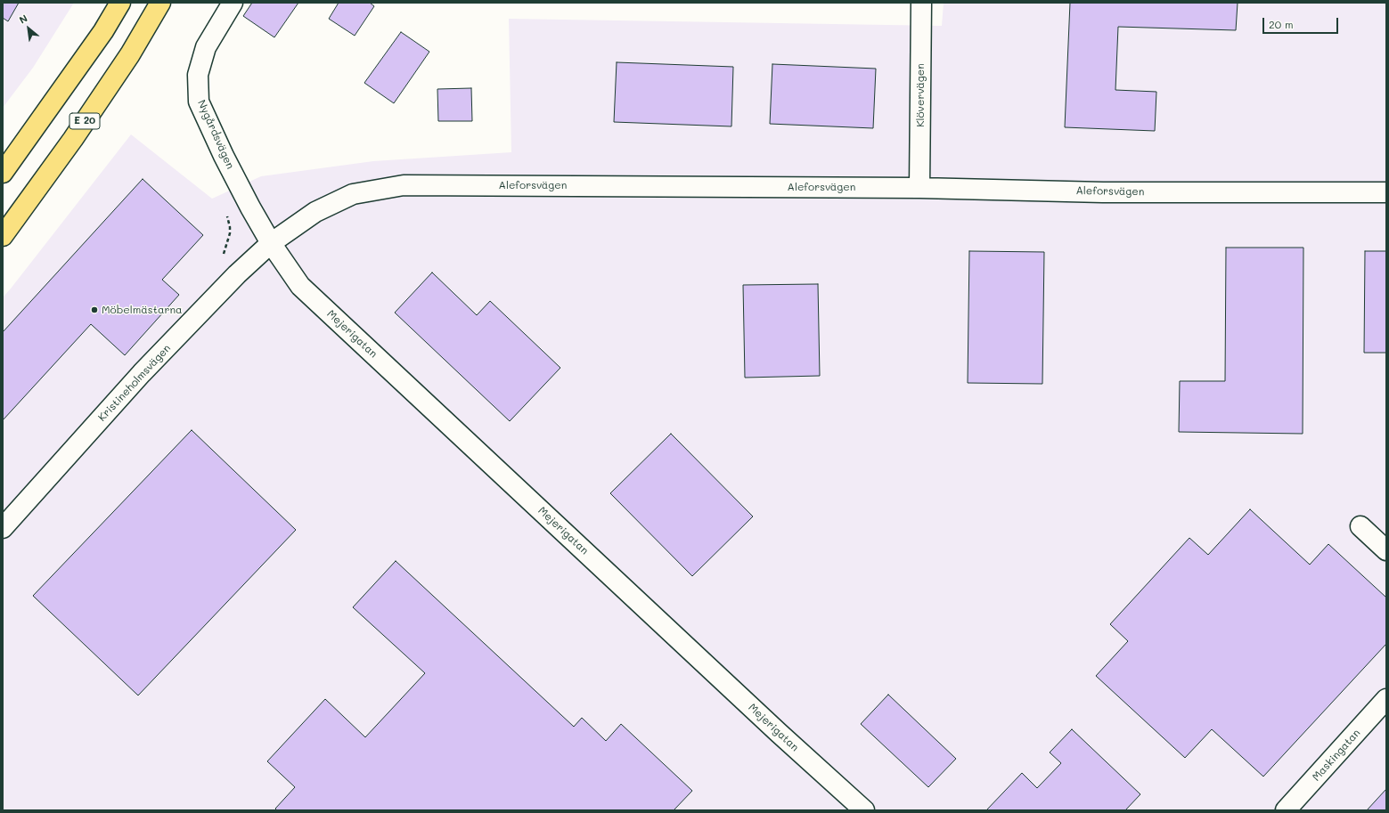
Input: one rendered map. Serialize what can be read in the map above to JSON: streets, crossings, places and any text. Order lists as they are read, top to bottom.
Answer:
{
  "streets": {
    "highway": ["E 20"],
    "street": [
      "Klövervägen",
      "Nygårdsvägen",
      "Aleforsvägen",
      "Mejerigatan",
      "Kristineholmsvägen",
      "Maskingatan"
    ]
  },
  "crossings": [
    ["Klövervägen", "Aleforsvägen"],
    ["Nygårdsvägen", "Aleforsvägen"],
    ["Nygårdsvägen", "Mejerigatan"],
    ["Nygårdsvägen", "Kristineholmsvägen"],
    ["Aleforsvägen", "Mejerigatan"],
    ["Aleforsvägen", "Kristineholmsvägen"],
    ["Mejerigatan", "Kristineholmsvägen"]
  ],
  "places": ["Möbelmästarna"],
  "scale_bar": "20 m",
  "north": "top left"
}
